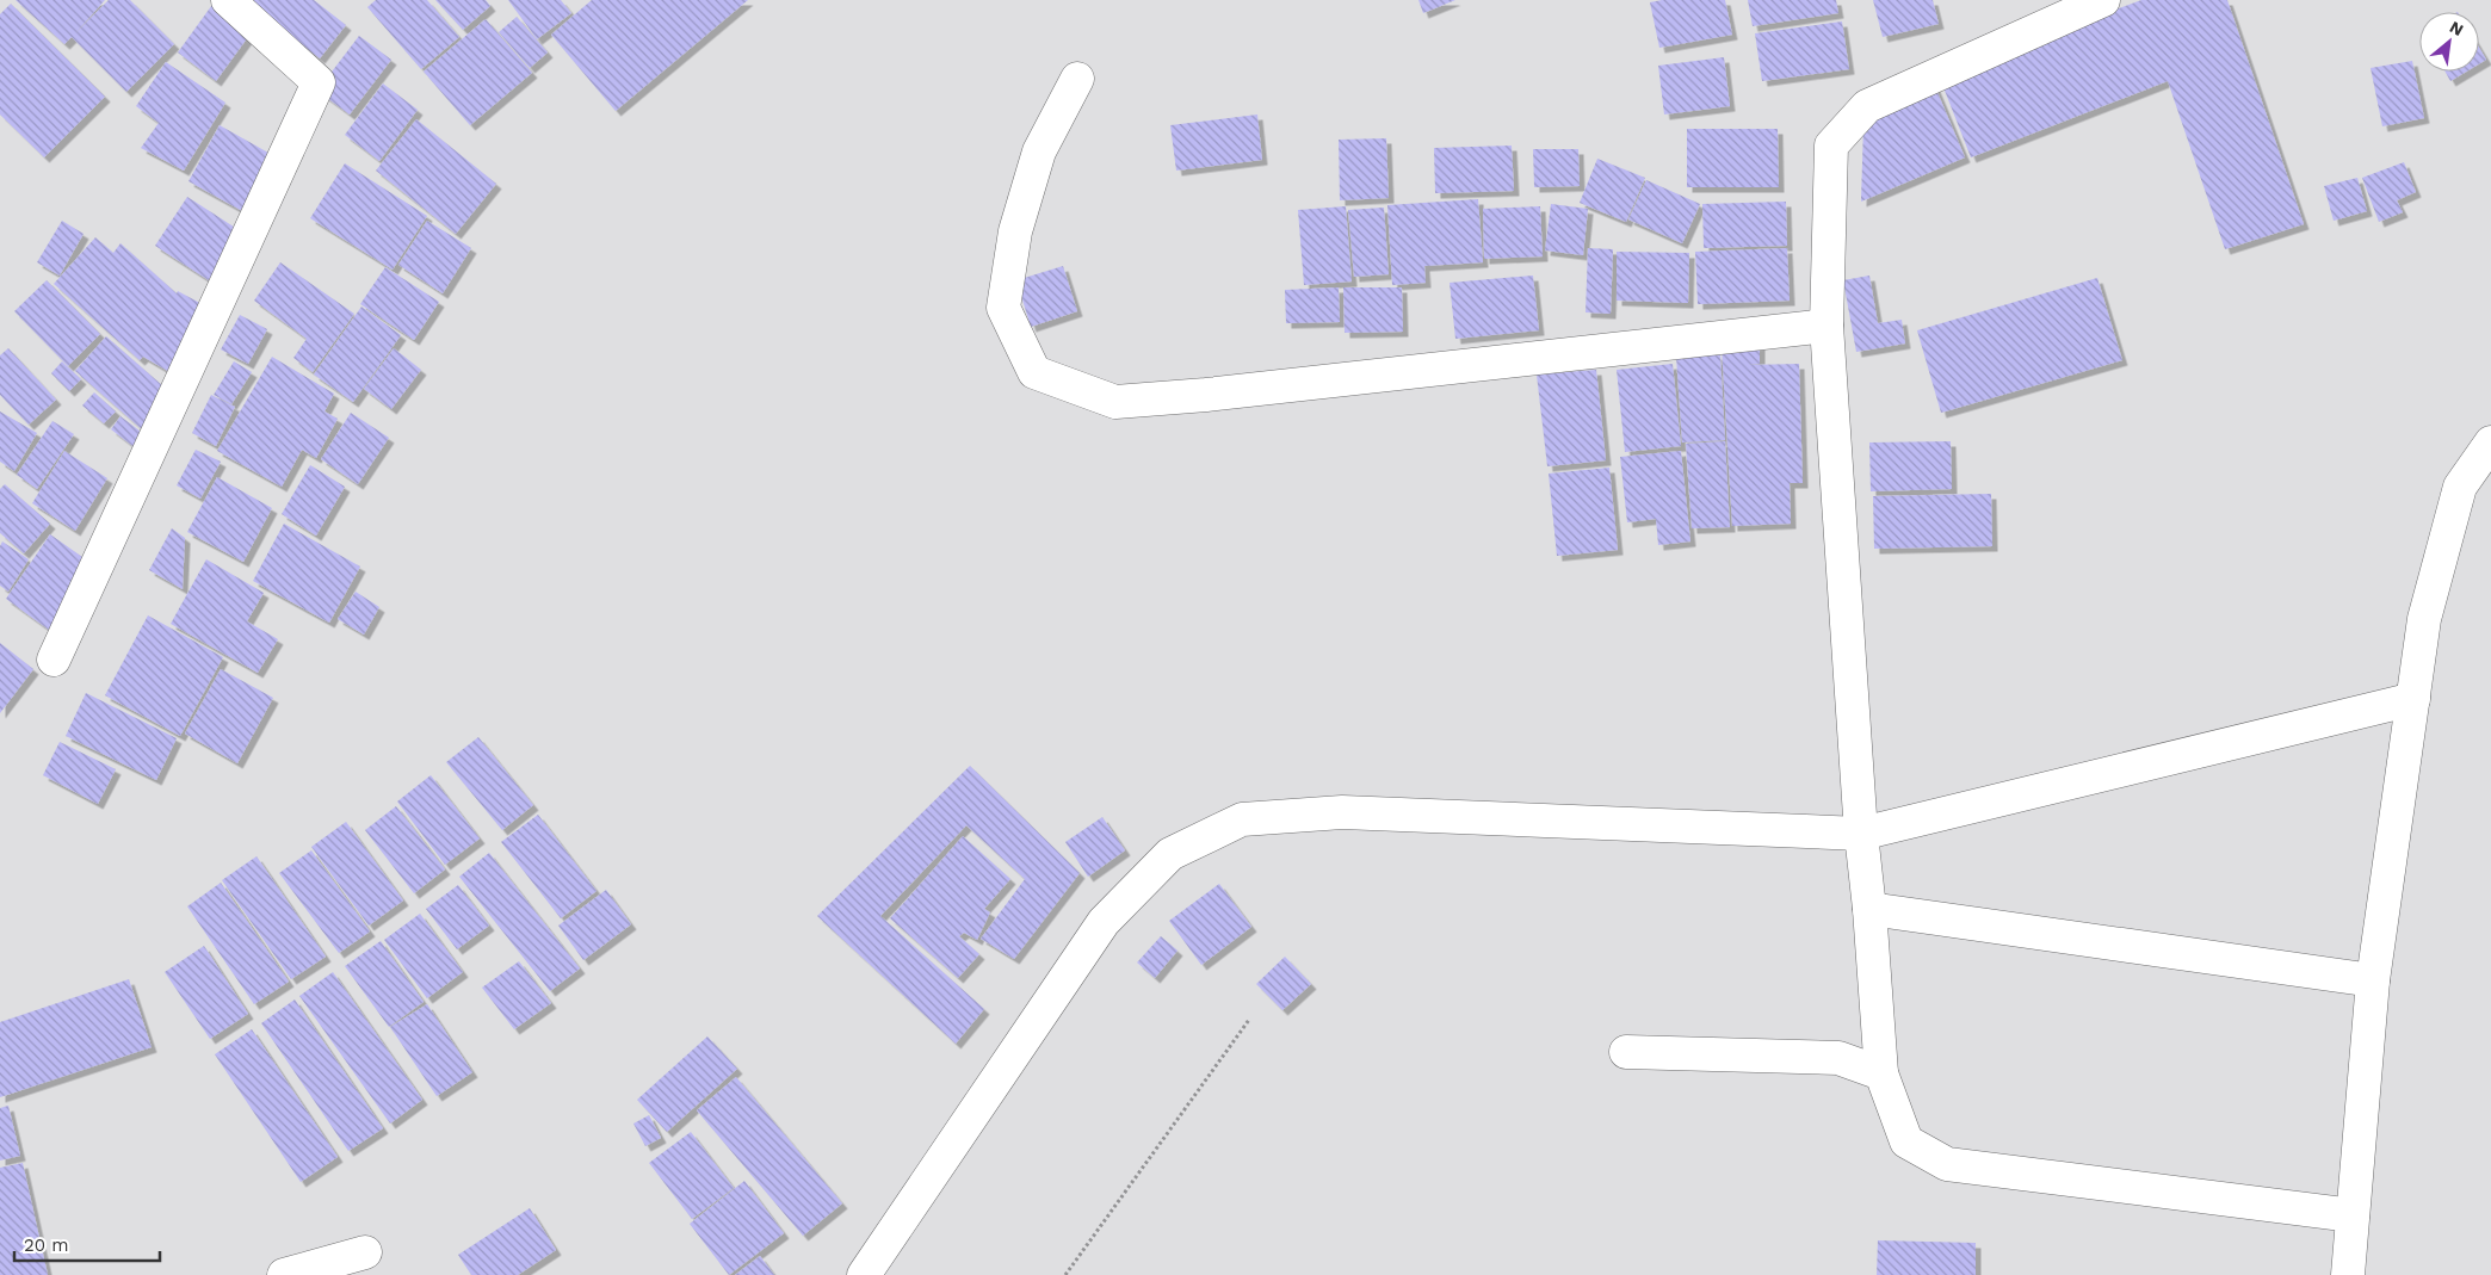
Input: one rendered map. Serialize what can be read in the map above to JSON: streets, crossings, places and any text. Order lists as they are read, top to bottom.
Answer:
{
  "scale_bar": "20 m",
  "north": "top right"
}
